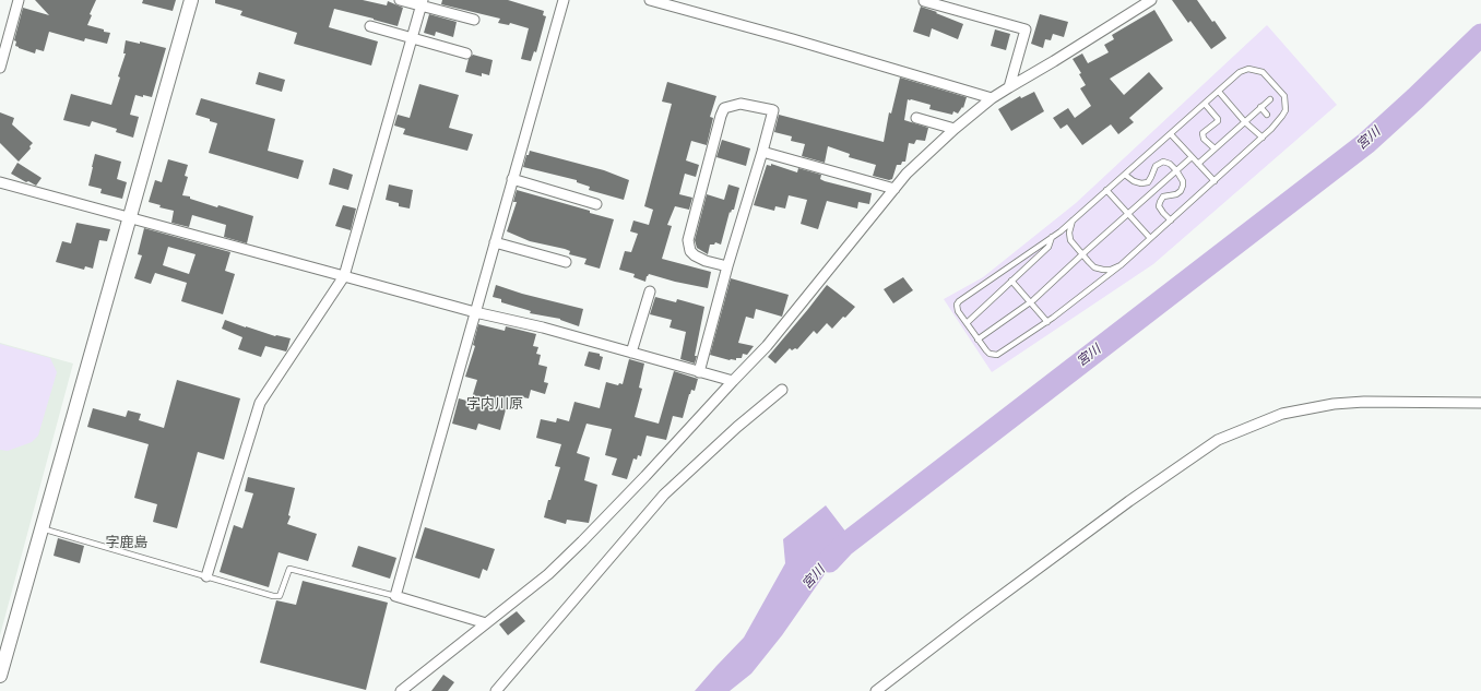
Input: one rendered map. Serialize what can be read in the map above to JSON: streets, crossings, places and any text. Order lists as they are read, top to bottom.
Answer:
{
  "districts": ["字内川原", "字鹿島"],
  "water": ["宮川"]
}
